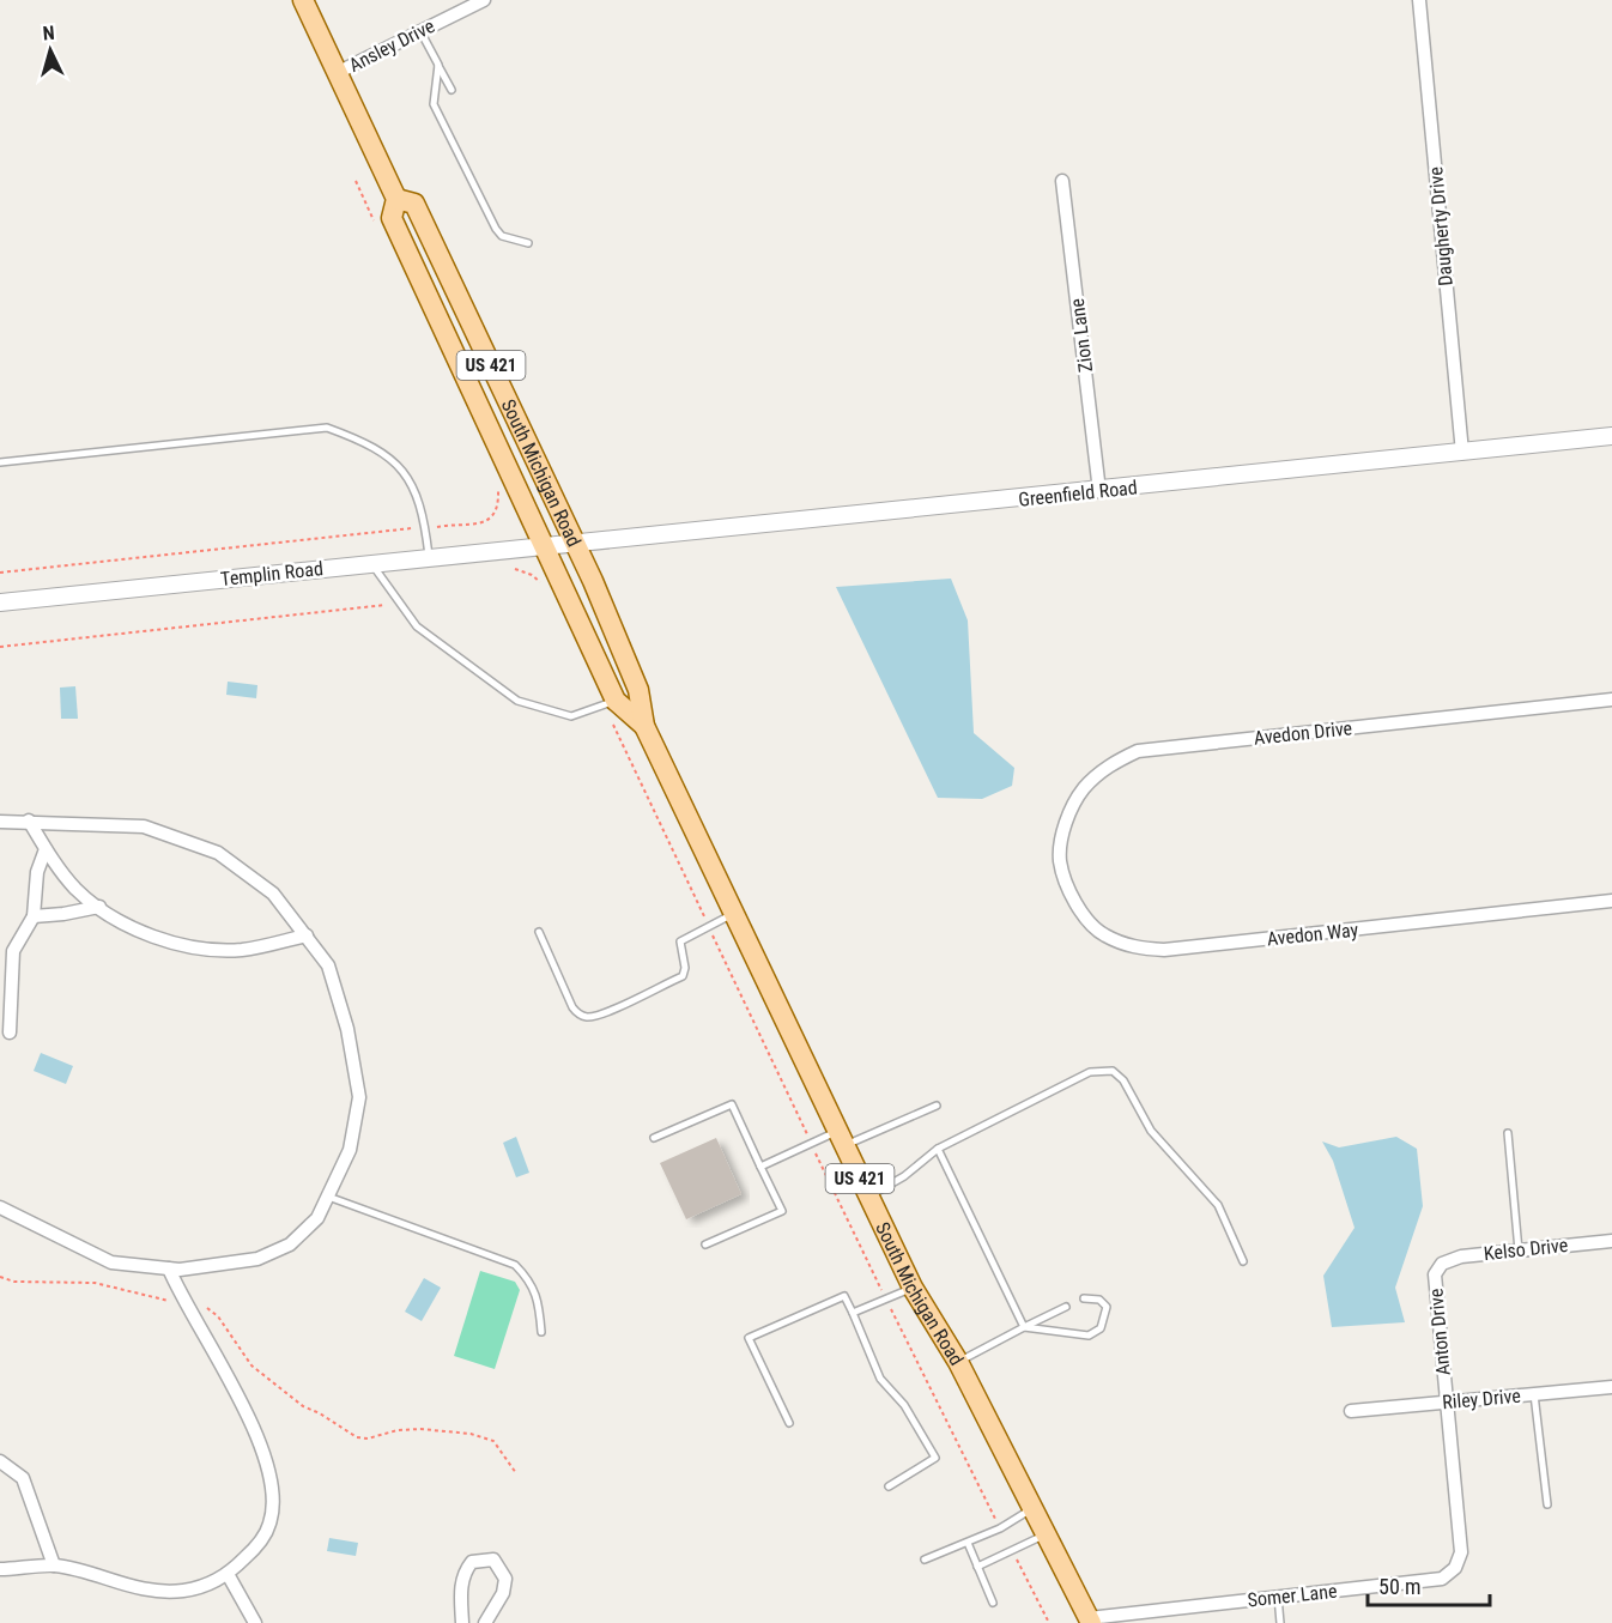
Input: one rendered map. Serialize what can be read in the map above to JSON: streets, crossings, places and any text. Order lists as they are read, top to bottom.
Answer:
{
  "streets": {
    "main road": ["US 421", "South Michigan Road"],
    "street": [
      "Ansley Drive",
      "Daugherty Drive",
      "Zion Lane",
      "Greenfield Road",
      "Templin Road",
      "Avedon Drive",
      "Avedon Way",
      "Kelso Drive",
      "Anton Drive",
      "Riley Drive",
      "Somer Lane"
    ]
  },
  "crossings": [
    ["Ansley Drive", "South Michigan Road"],
    ["Daugherty Drive", "Greenfield Road"],
    ["Zion Lane", "Greenfield Road"],
    ["South Michigan Road", "Greenfield Road"],
    ["South Michigan Road", "Templin Road"],
    ["South Michigan Road", "Somer Lane"],
    ["Greenfield Road", "Templin Road"],
    ["Avedon Drive", "Avedon Way"],
    ["Kelso Drive", "Anton Drive"],
    ["Anton Drive", "Riley Drive"],
    ["Anton Drive", "Somer Lane"],
    ["Riley Drive", "Somer Lane"]
  ],
  "scale_bar": "50 m",
  "north": "top"
}
